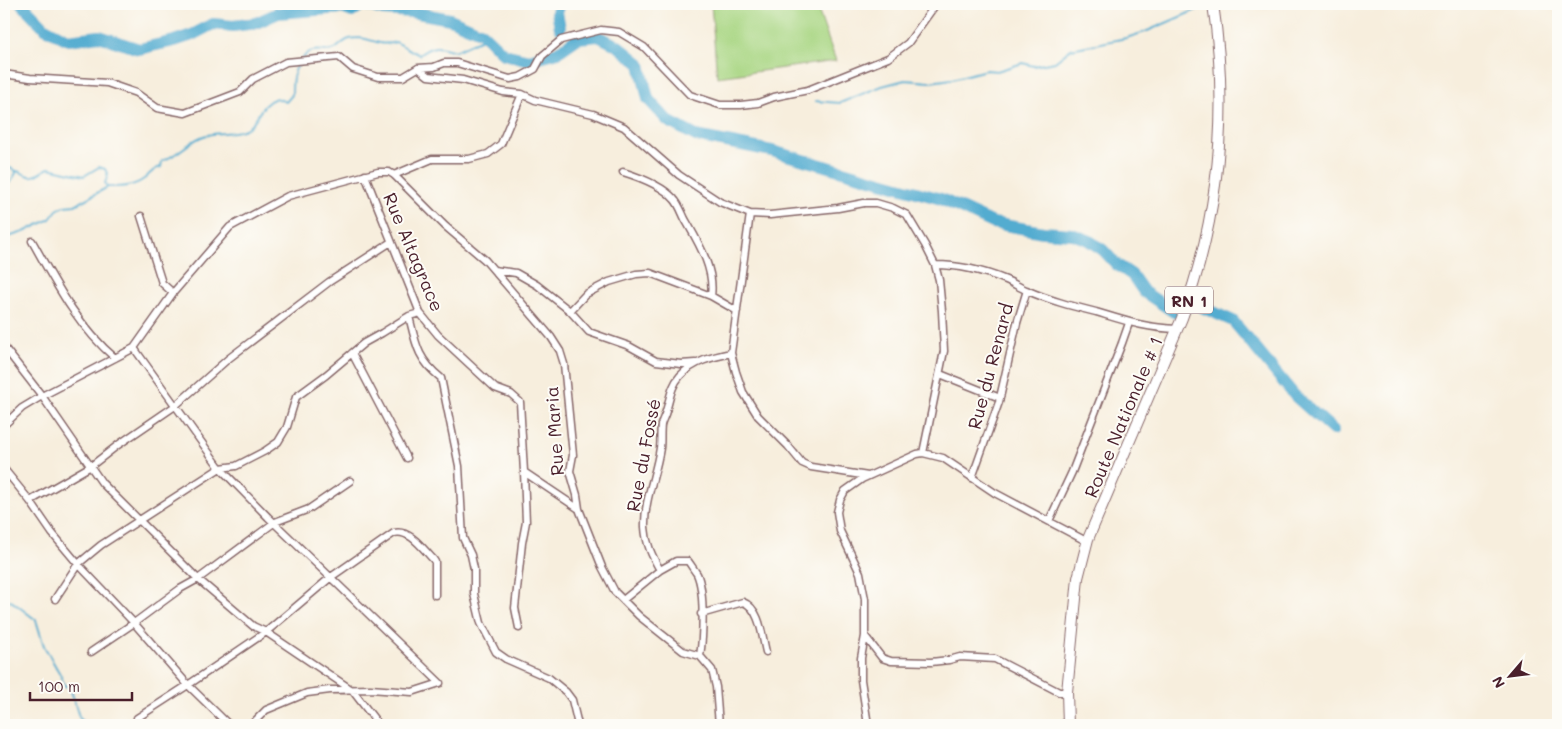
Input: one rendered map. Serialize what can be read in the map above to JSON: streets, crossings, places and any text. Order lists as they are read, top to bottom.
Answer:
{
  "streets": {
    "main road": ["RN 1", "Route Nationale # 1"],
    "street": [
      "Rue Altagrace",
      "Rue du Renard",
      "Rue Maria",
      "Rue du Fossé"
    ]
  },
  "scale_bar": "100 m",
  "north": "bottom left"
}
